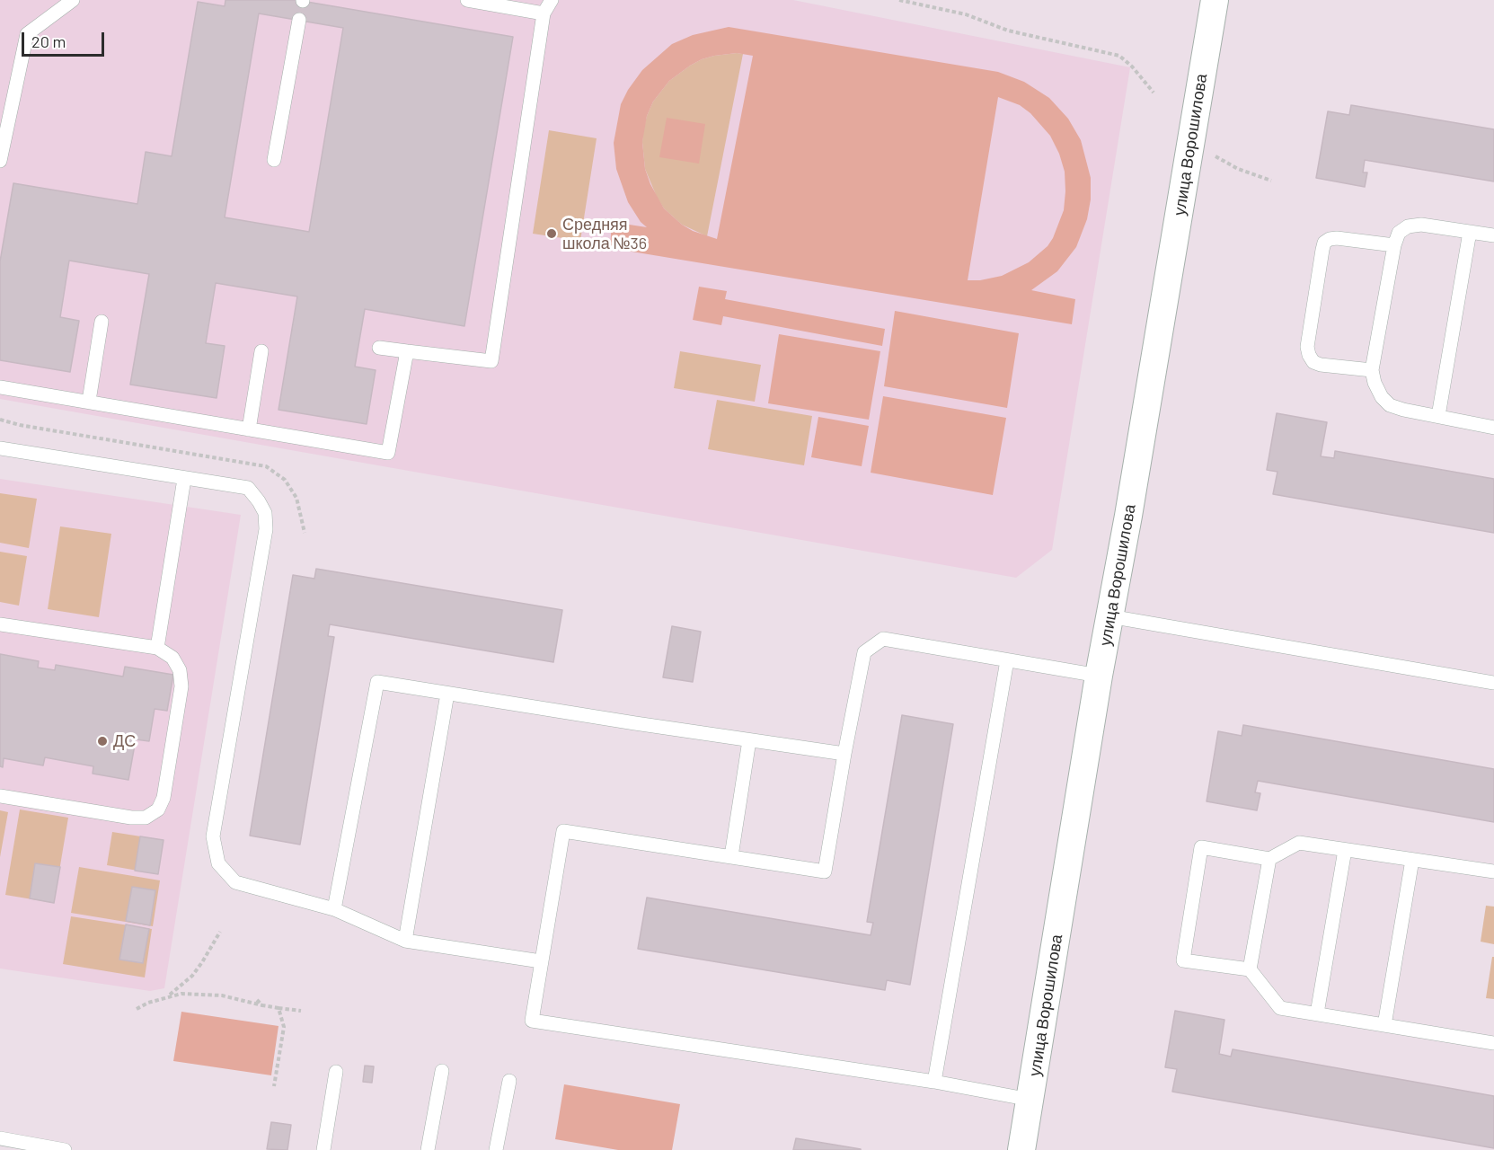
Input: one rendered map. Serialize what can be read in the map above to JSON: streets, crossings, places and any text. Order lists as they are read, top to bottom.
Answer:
{
  "streets": {
    "street": ["улица Ворошилова"]
  },
  "places": ["Средняя школа №36", "ДС"],
  "scale_bar": "20 m"
}
